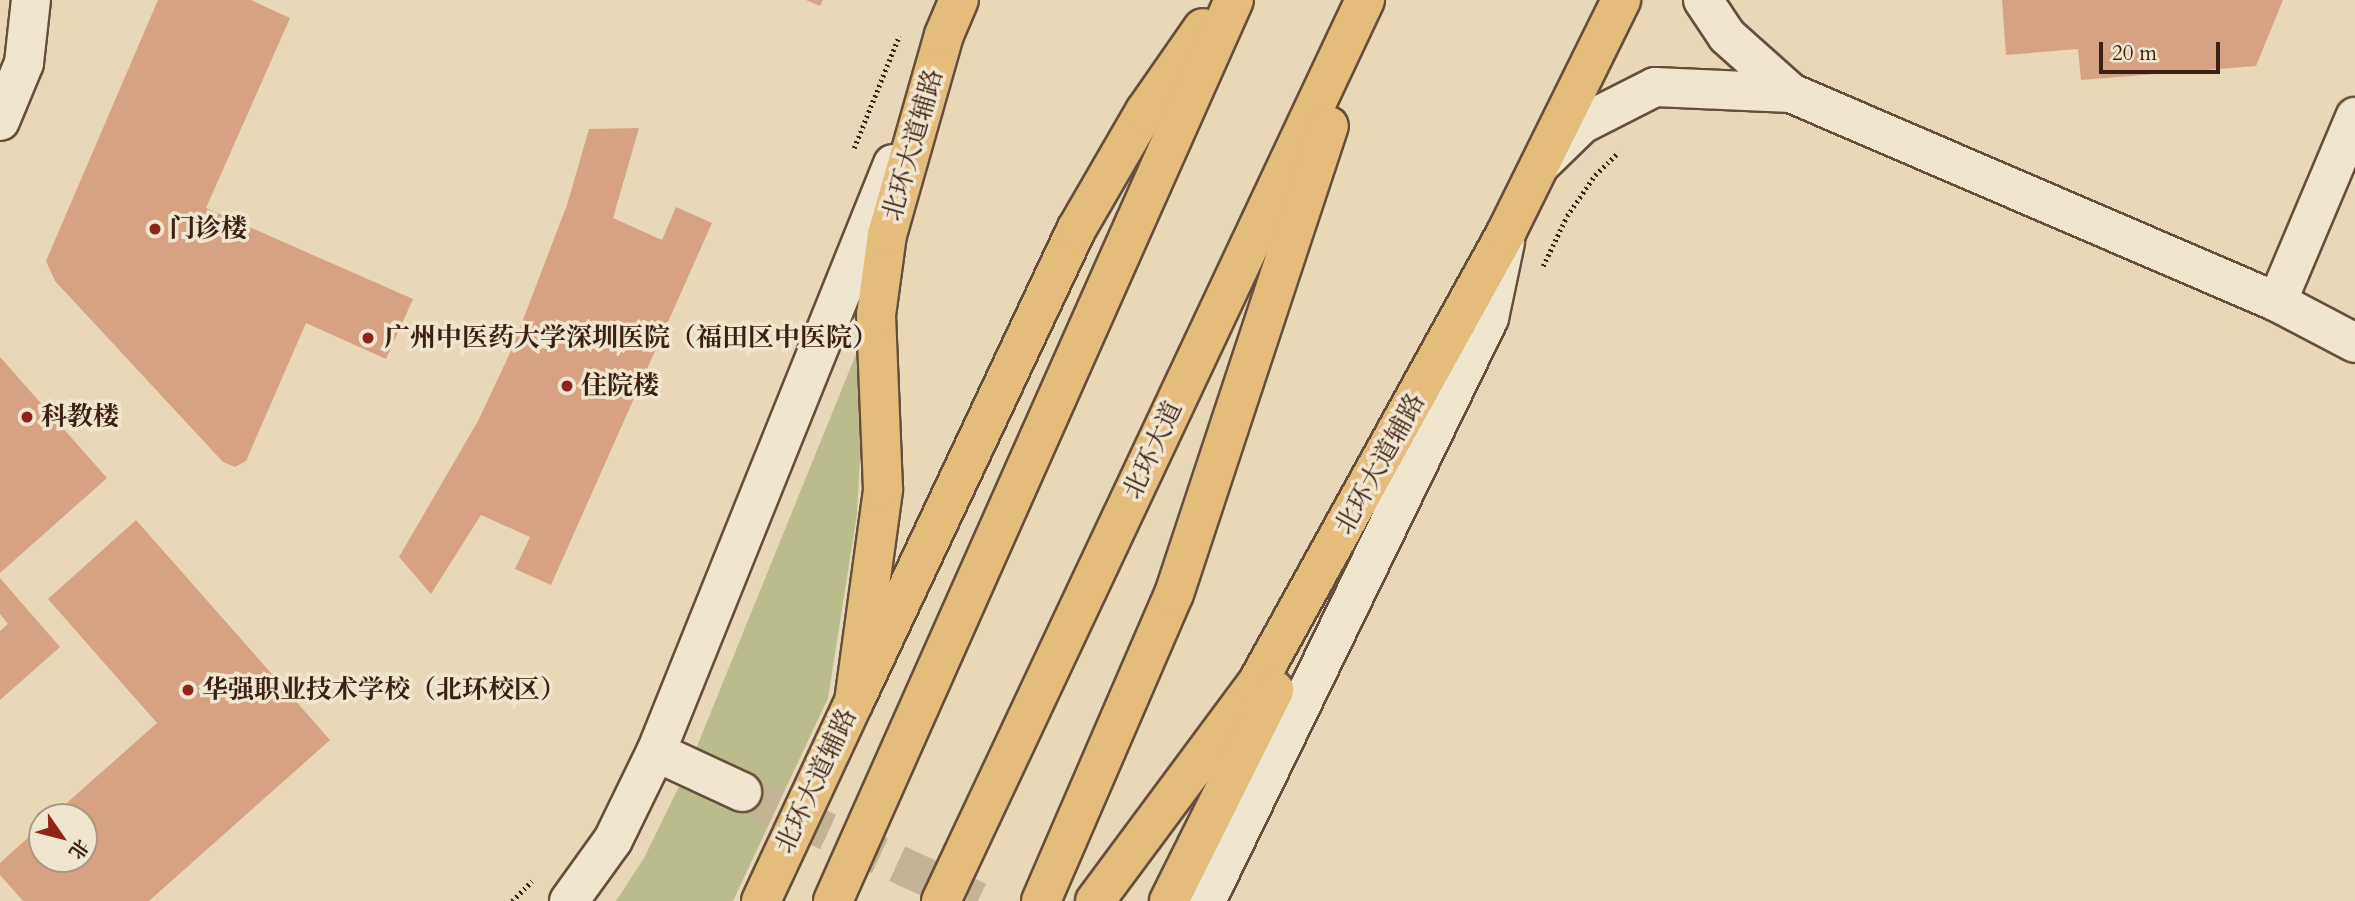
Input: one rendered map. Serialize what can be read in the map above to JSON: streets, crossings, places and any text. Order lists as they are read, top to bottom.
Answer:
{
  "streets": {
    "main road": ["北环大道辅路", "北环大道"]
  },
  "places": [
    "门诊楼",
    "广州中医药大学深圳医院（福田区中医院）",
    "住院楼",
    "科教楼",
    "华强职业技术学校（北环校区）"
  ],
  "scale_bar": "20 m",
  "north": "bottom right"
}
